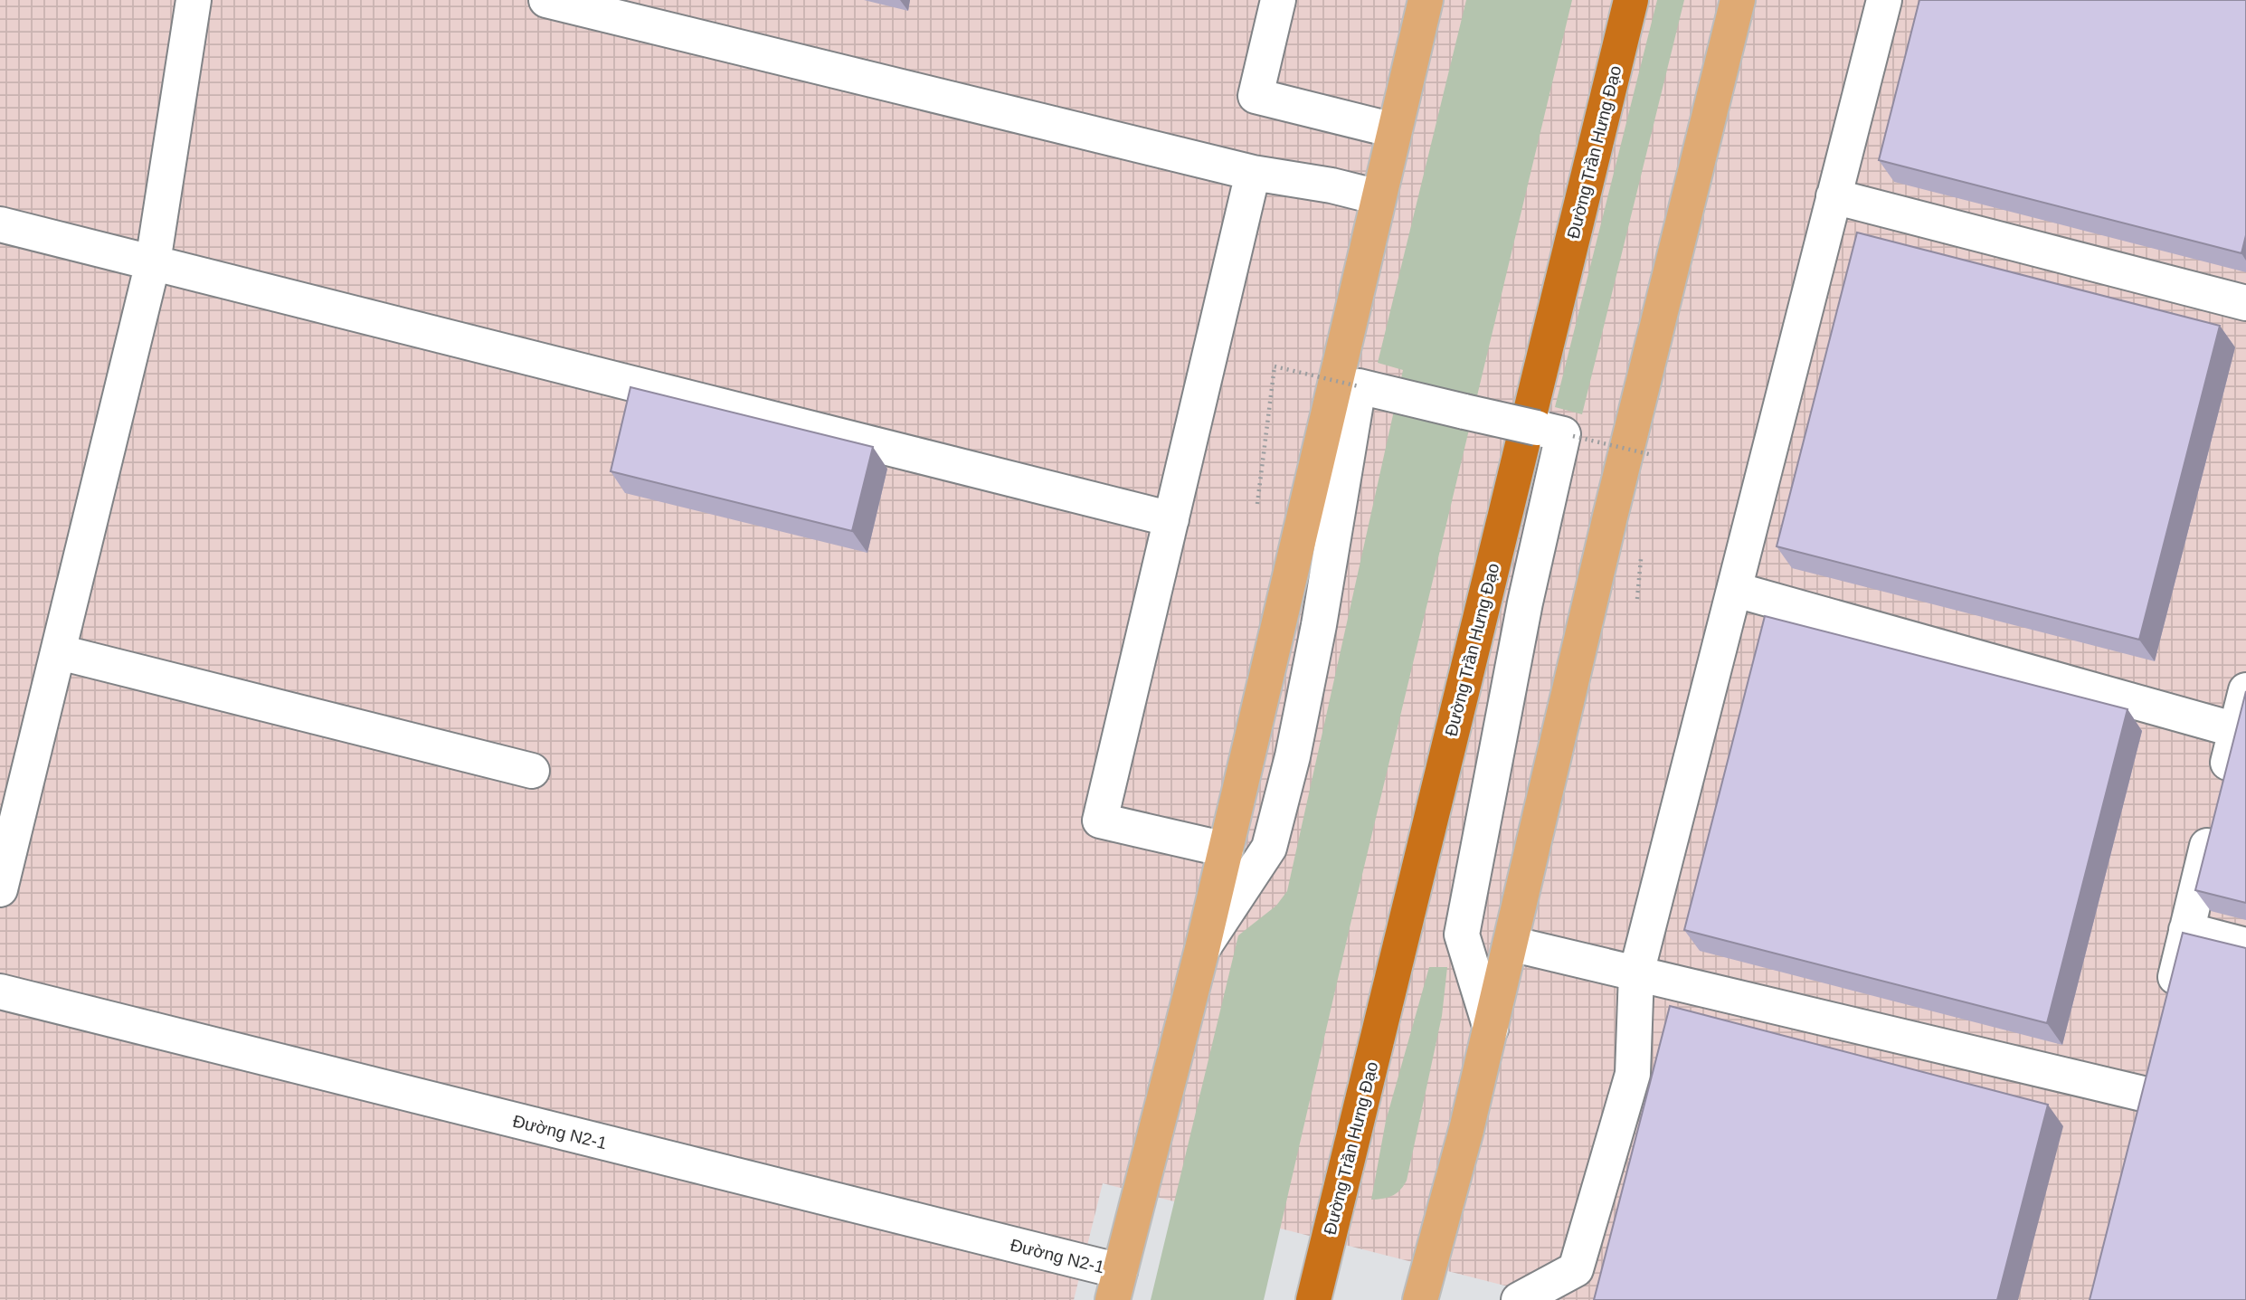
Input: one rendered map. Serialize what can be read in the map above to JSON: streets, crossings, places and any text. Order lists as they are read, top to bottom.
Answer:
{
  "streets": {
    "highway": ["Đường Trần Hưng Đạo"],
    "street": ["Đường N2-1"]
  }
}
